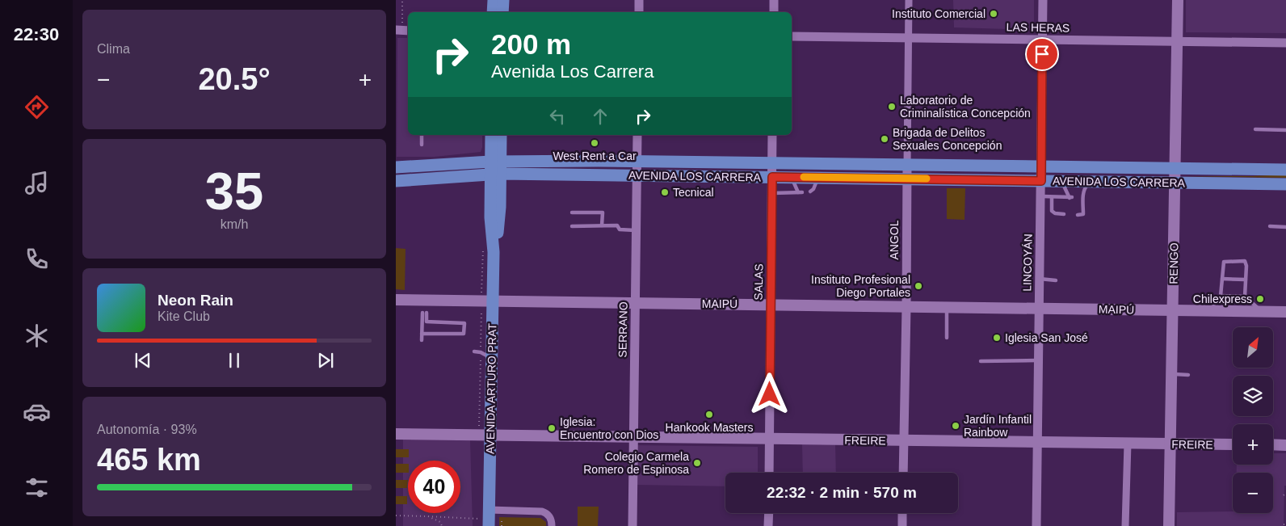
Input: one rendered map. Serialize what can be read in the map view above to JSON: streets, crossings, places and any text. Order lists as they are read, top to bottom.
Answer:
{
  "streets": {
    "main road": [
      "AVENIDA LOS CARRERA",
      "RENGO",
      "MAIPÚ",
      "AVENIDA ARTURO PRAT",
      "FREIRE"
    ],
    "street": [
      "LAS HERAS",
      "ANGOL",
      "LINCOYÁN",
      "SALAS",
      "SERRANO"
    ]
  },
  "crossings": [
    ["LAS HERAS", "ANGOL"],
    ["LAS HERAS", "LINCOYÁN"],
    ["LAS HERAS", "RENGO"],
    ["AVENIDA LOS CARRERA", "ANGOL"],
    ["AVENIDA LOS CARRERA", "LINCOYÁN"],
    ["AVENIDA LOS CARRERA", "RENGO"],
    ["AVENIDA LOS CARRERA", "SALAS"],
    ["AVENIDA LOS CARRERA", "SERRANO"],
    ["AVENIDA LOS CARRERA", "AVENIDA ARTURO PRAT"],
    ["ANGOL", "MAIPÚ"],
    ["ANGOL", "FREIRE"],
    ["LINCOYÁN", "MAIPÚ"],
    ["LINCOYÁN", "FREIRE"],
    ["RENGO", "MAIPÚ"],
    ["RENGO", "FREIRE"],
    ["SALAS", "MAIPÚ"],
    ["SALAS", "FREIRE"],
    ["MAIPÚ", "SERRANO"],
    ["MAIPÚ", "AVENIDA ARTURO PRAT"],
    ["SERRANO", "FREIRE"],
    ["AVENIDA ARTURO PRAT", "FREIRE"]
  ],
  "places": [
    "Instituto Comercial",
    "Laboratorio de Criminalística Concepción",
    "Brigada de Delitos Sexuales Concepción",
    "West Rent a Car",
    "Tecnical",
    "Instituto Profesional Diego Portales",
    "Chilexpress",
    "Iglesia San José",
    "Hankook Masters",
    "Jardín Infantil Rainbow",
    "Iglesia: Encuentro con Dios",
    "Colegio Carmela Romero de Espinosa"
  ],
  "north": "top right",
  "page": {
    "tabs": "22:30",
    "tile": [
      "Clima",
      ["35", "km/h"],
      ["Autonomía · 93%", "465 km"]
    ],
    "turn": ["200 m", "Avenida Los Carrera"],
    "heat": ["−", "20.5°", "+"],
    "song": ["Neon Rain", "Kite Club"],
    "map_buttons": ["+", "−"],
    "limit": "40",
    "trip": "22:32 · 2 min · 570 m"
  }
}
